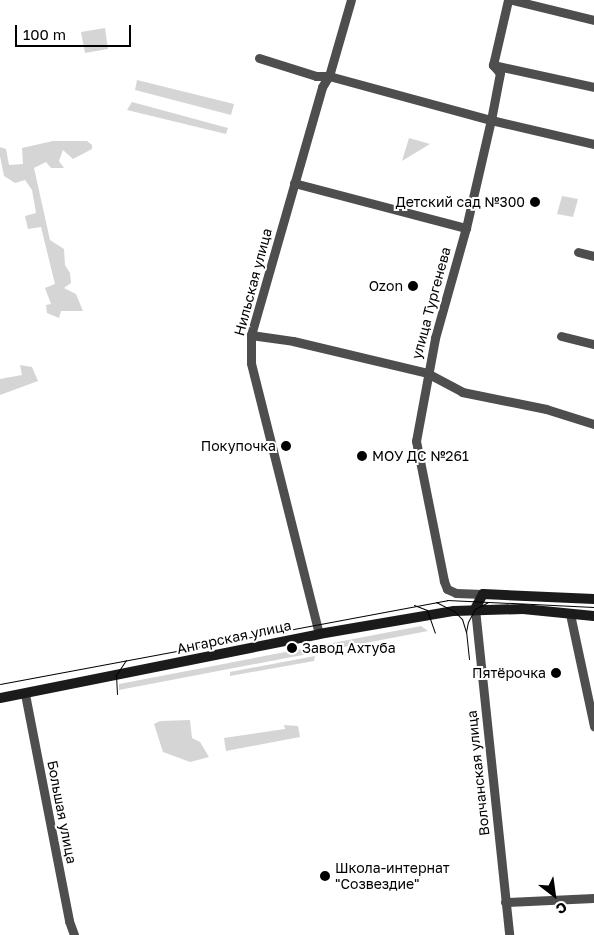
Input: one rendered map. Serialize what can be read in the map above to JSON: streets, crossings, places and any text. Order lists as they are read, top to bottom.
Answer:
{
  "streets": {
    "main road": ["Ангарская улица"],
    "street": [
      "Нильская улица",
      "улица Тургенева",
      "Волчанская улица",
      "Большая улица"
    ]
  },
  "crossings": [
    ["Нильская улица", "Ангарская улица"],
    ["улица Тургенева", "Ангарская улица"],
    ["улица Тургенева", "Волчанская улица"],
    ["Ангарская улица", "Волчанская улица"],
    ["Ангарская улица", "Большая улица"]
  ],
  "places": [
    "Детский сад №300",
    "Ozon",
    "Покупочка",
    "МОУ ДС №261",
    "Завод Ахтуба",
    "Пятёрочка",
    "Школа-интернат \"Созвездие\""
  ],
  "scale_bar": "100 m",
  "north": "bottom right"
}
